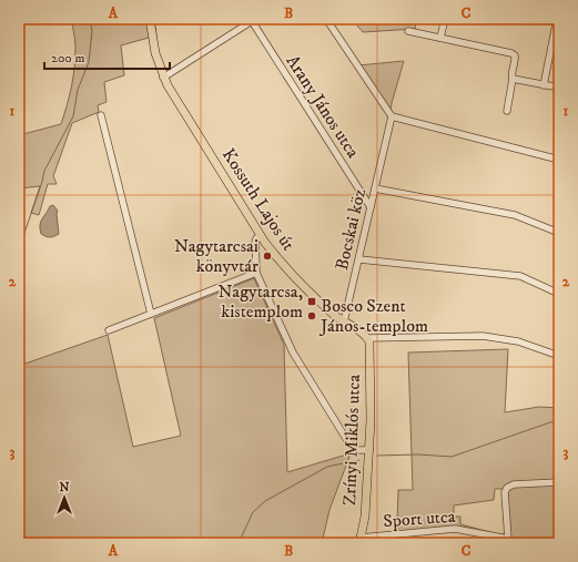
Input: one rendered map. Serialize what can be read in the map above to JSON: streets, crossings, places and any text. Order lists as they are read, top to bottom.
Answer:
{
  "streets": {
    "main road": ["Kossuth Lajos út", "Zrínyi Miklós utca"],
    "street": ["Arany János utca", "Bocskai köz", "Sport utca"]
  },
  "crossings": [
    ["Arany János utca", "Bocskai köz"],
    ["Kossuth Lajos út", "Bocskai köz"],
    ["Kossuth Lajos út", "Zrínyi Miklós utca"],
    ["Zrínyi Miklós utca", "Sport utca"]
  ],
  "places": {
    "other": ["Nagytarcsai könyvtár", "Bosco Szent János-templom"],
    "transit": ["Nagytarcsa, kistemplom"]
  },
  "scale_bar": "200 m",
  "north": "top",
  "grid": {
    "columns": ["A", "B", "C"],
    "rows": ["1", "2", "3"]
  }
}
